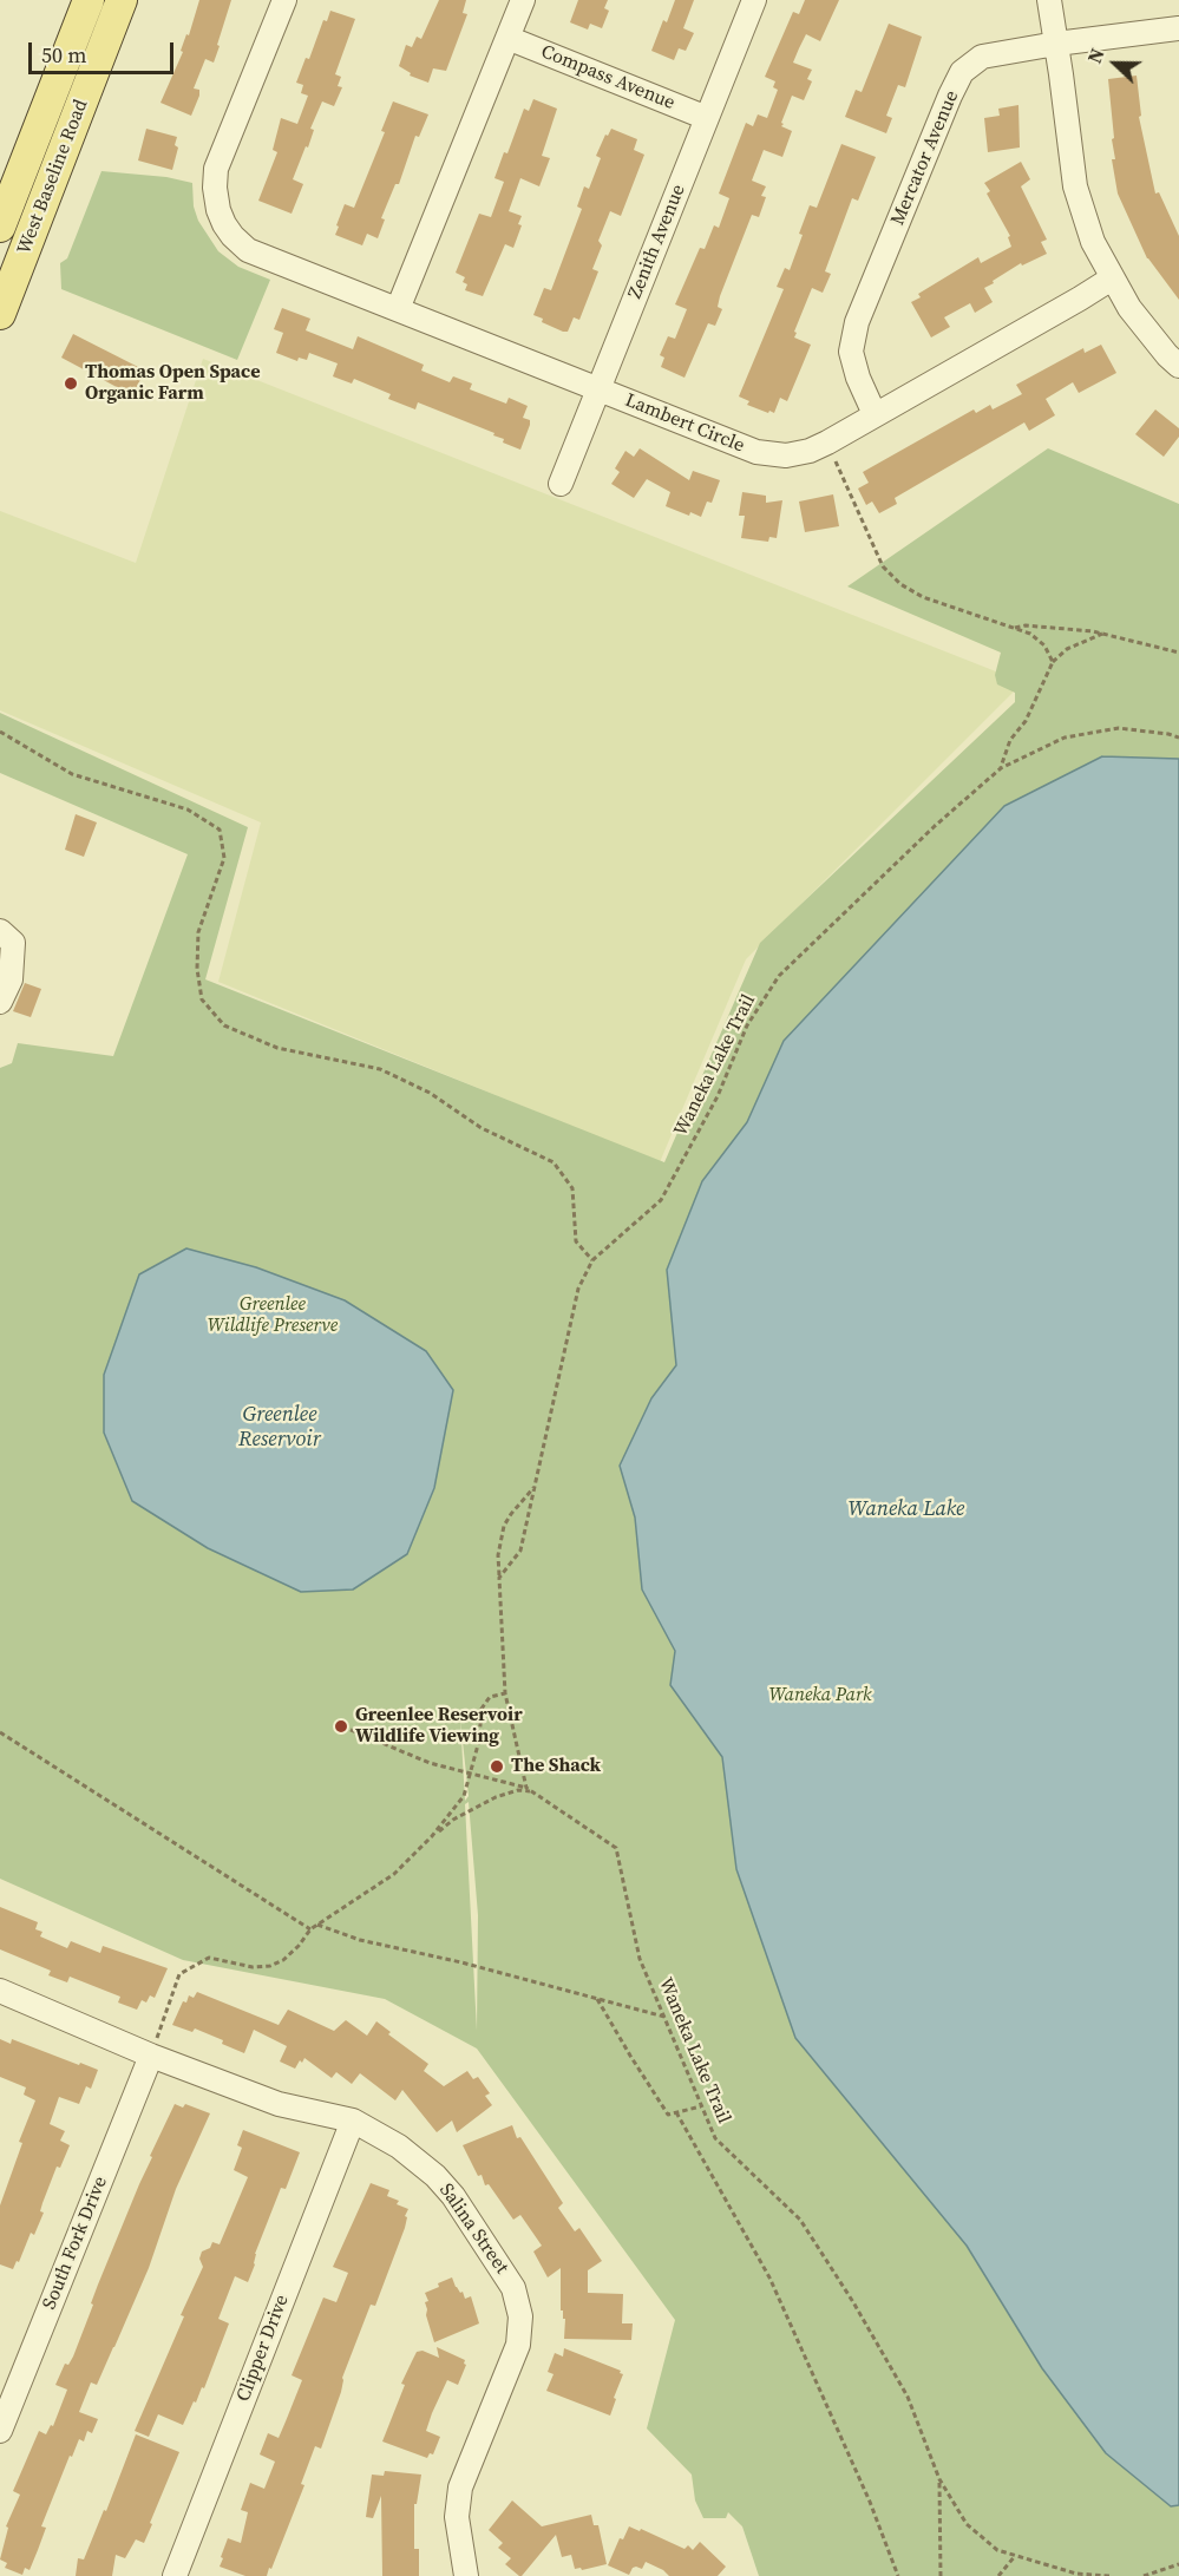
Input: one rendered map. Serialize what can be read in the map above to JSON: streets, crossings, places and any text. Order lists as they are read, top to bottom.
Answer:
{
  "streets": {
    "main road": ["West Baseline Road"],
    "street": [
      "Compass Avenue",
      "Mercator Avenue",
      "Zenith Avenue",
      "Lambert Circle",
      "Salina Street",
      "South Fork Drive",
      "Clipper Drive"
    ],
    "path": ["Waneka Lake Trail"]
  },
  "crossings": [
    ["Compass Avenue", "Zenith Avenue"],
    ["Mercator Avenue", "Lambert Circle"],
    ["Zenith Avenue", "Lambert Circle"],
    ["Salina Street", "South Fork Drive"],
    ["Salina Street", "Clipper Drive"]
  ],
  "water": ["Greenlee Reservoir", "Waneka Lake"],
  "parks": ["Greenlee Wildlife Preserve", "Waneka Park"],
  "places": ["Thomas Open Space Organic Farm", "Greenlee Reservoir Wildlife Viewing", "The Shack"],
  "scale_bar": "50 m",
  "north": "left"
}
